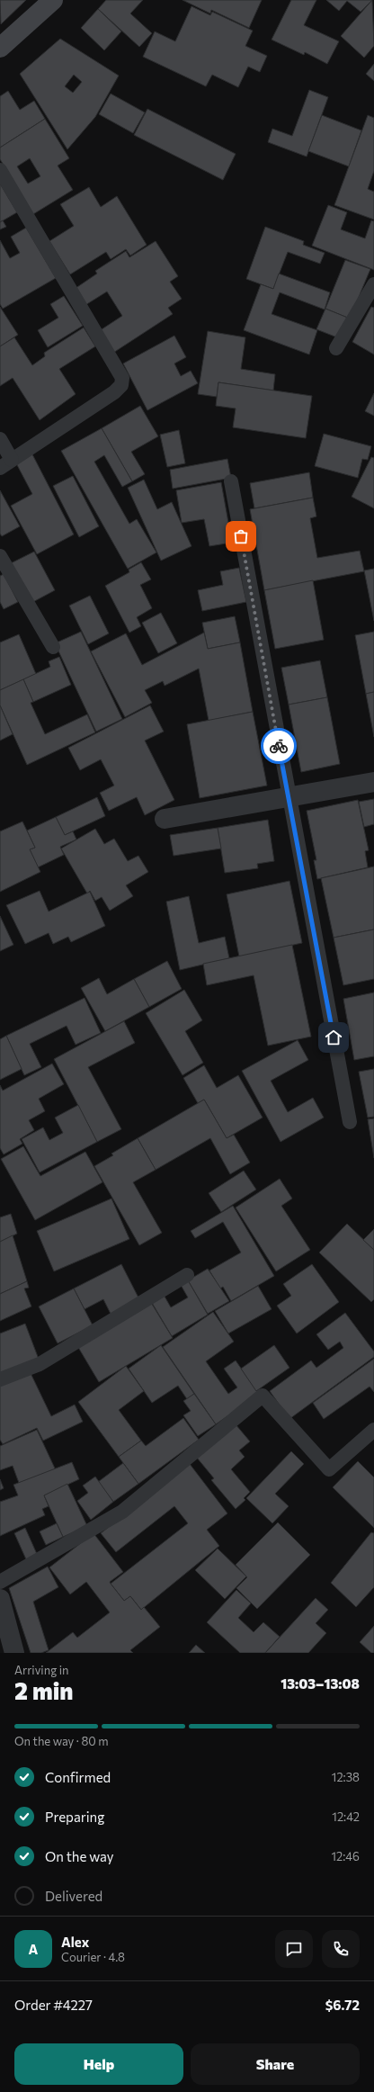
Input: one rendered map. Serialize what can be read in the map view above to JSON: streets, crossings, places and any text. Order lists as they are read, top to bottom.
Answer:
{
  "page": {
    "heading": ["2 min", "Arriving in", "13:03–13:08"],
    "panel": [
      "Alex",
      "Courier · 4.8",
      "Order #4227",
      "$6.72"
    ],
    "bar": "On the way · 80 m",
    "list": [
      ["Confirmed", "12:38"],
      ["Preparing", "12:42"],
      ["On the way", "12:46"],
      "Delivered"
    ],
    "round": "A",
    "buttons": ["Help", "Share"]
  }
}
